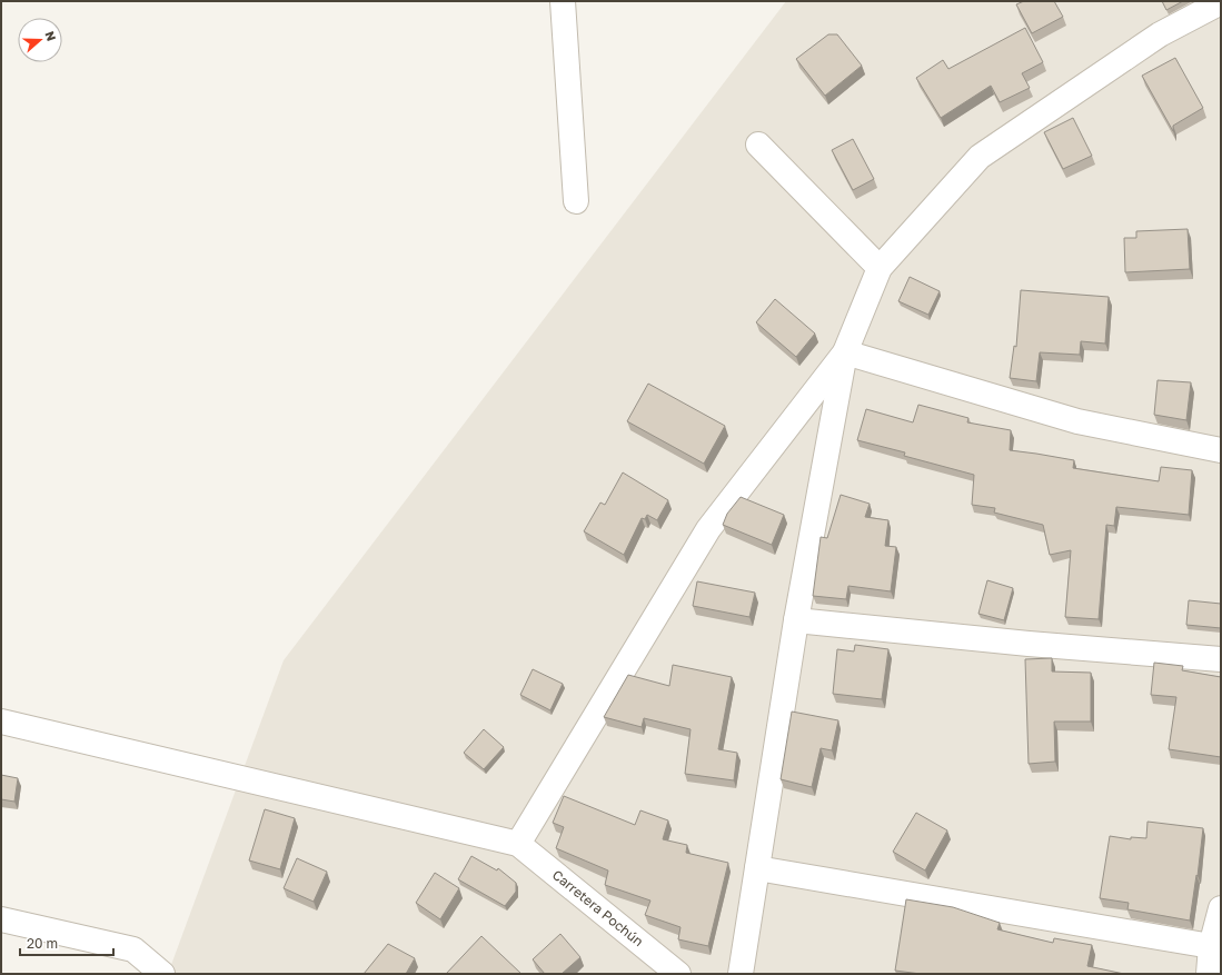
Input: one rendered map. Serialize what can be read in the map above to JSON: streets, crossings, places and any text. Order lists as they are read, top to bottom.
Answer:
{
  "streets": {
    "street": ["Carretera Pochún"]
  },
  "scale_bar": "20 m",
  "north": "right"
}
